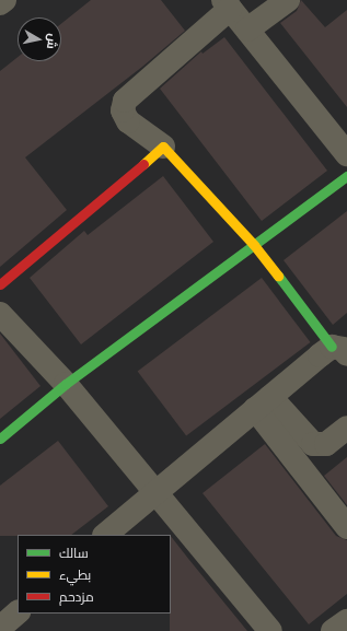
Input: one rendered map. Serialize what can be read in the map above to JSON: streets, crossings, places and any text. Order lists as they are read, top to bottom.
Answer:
{
  "legend": ["سالك", "بطيء", "مزدحم"],
  "north": "right"
}
